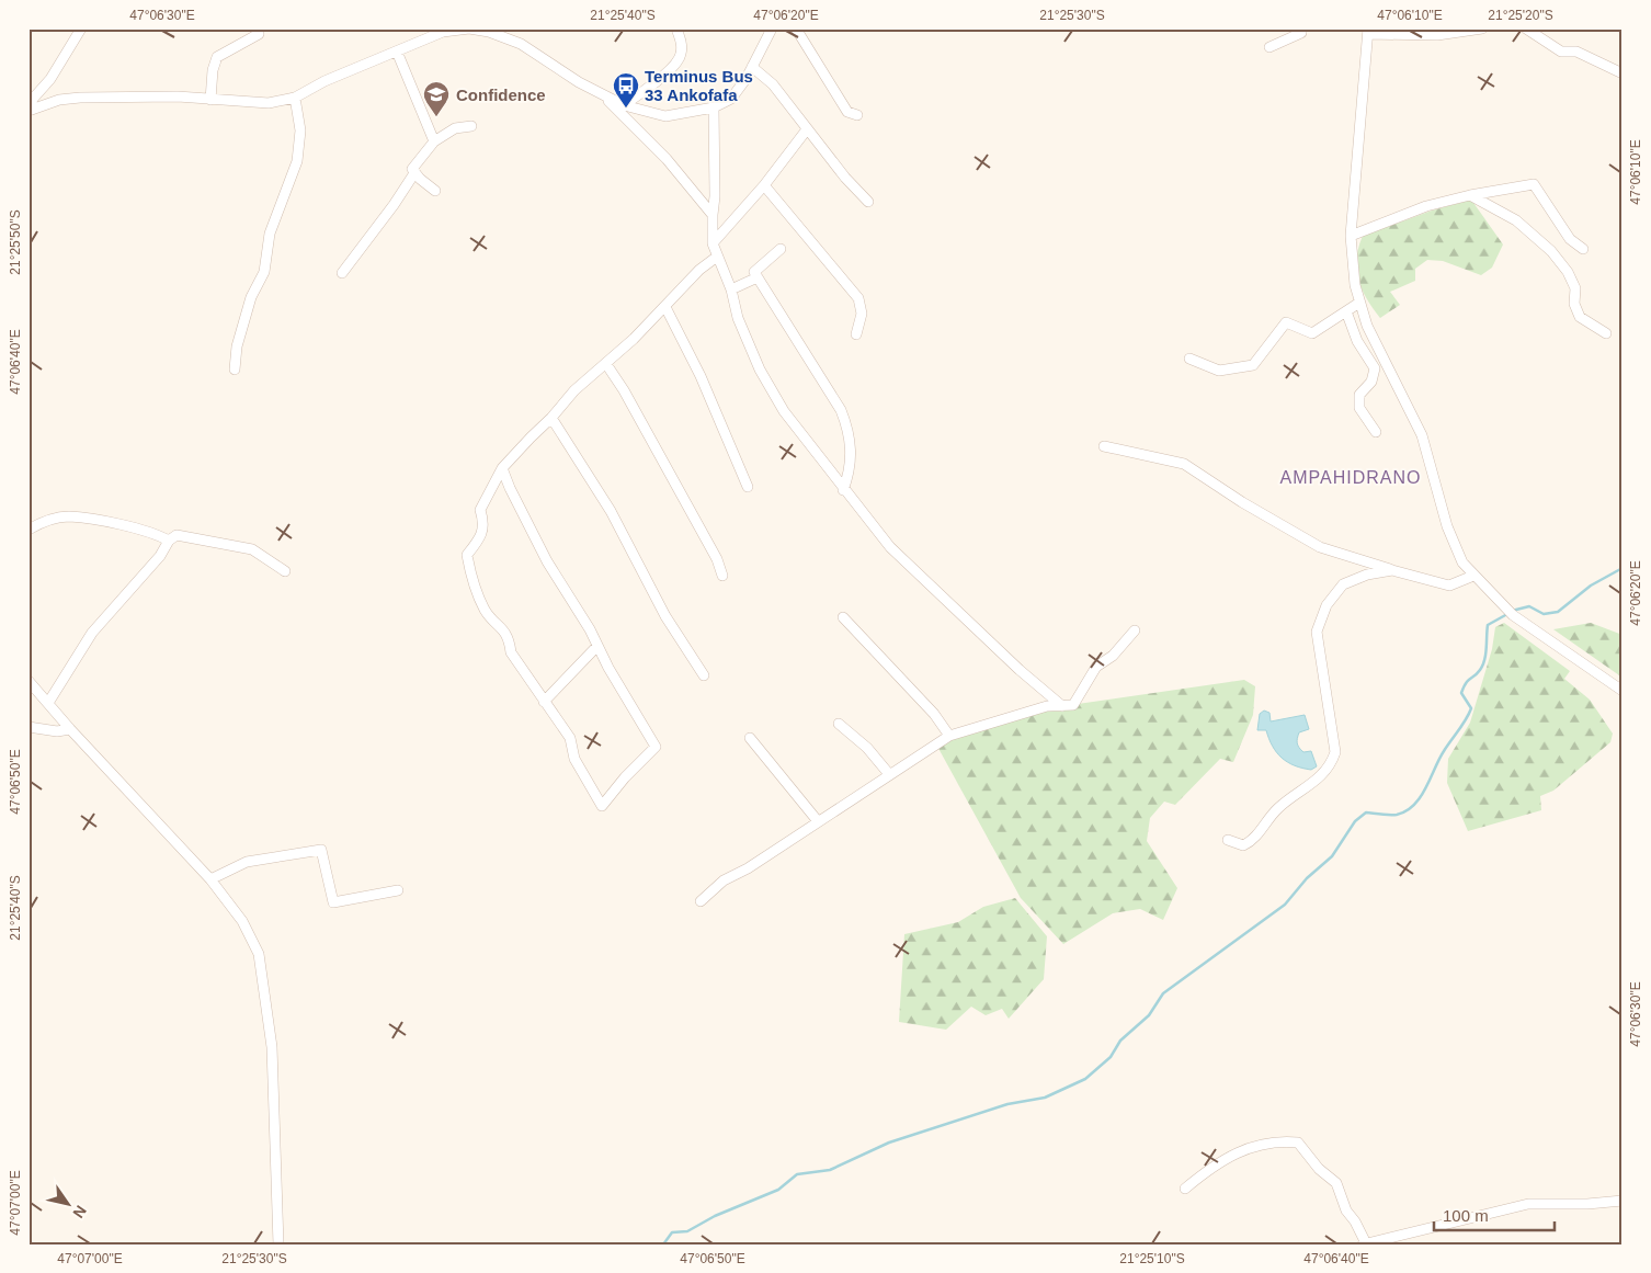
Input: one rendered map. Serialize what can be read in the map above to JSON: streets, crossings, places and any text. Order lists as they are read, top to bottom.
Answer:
{
  "districts": ["AMPAHIDRANO"],
  "places": {
    "bus stop": ["Terminus Bus 33 Ankofafa"],
    "school or university": ["Confidence"]
  },
  "scale_bar": "100 m",
  "north": "bottom right",
  "coordinates": [
    "47°06'30\"E",
    "21°25'40\"S",
    "47°06'20\"E",
    "21°25'30\"S",
    "47°06'10\"E",
    "21°25'20\"S",
    "21°25'50\"S",
    "47°06'40\"E",
    "47°06'50\"E",
    "47°07'00\"E",
    "21°25'10\"S"
  ]
}
